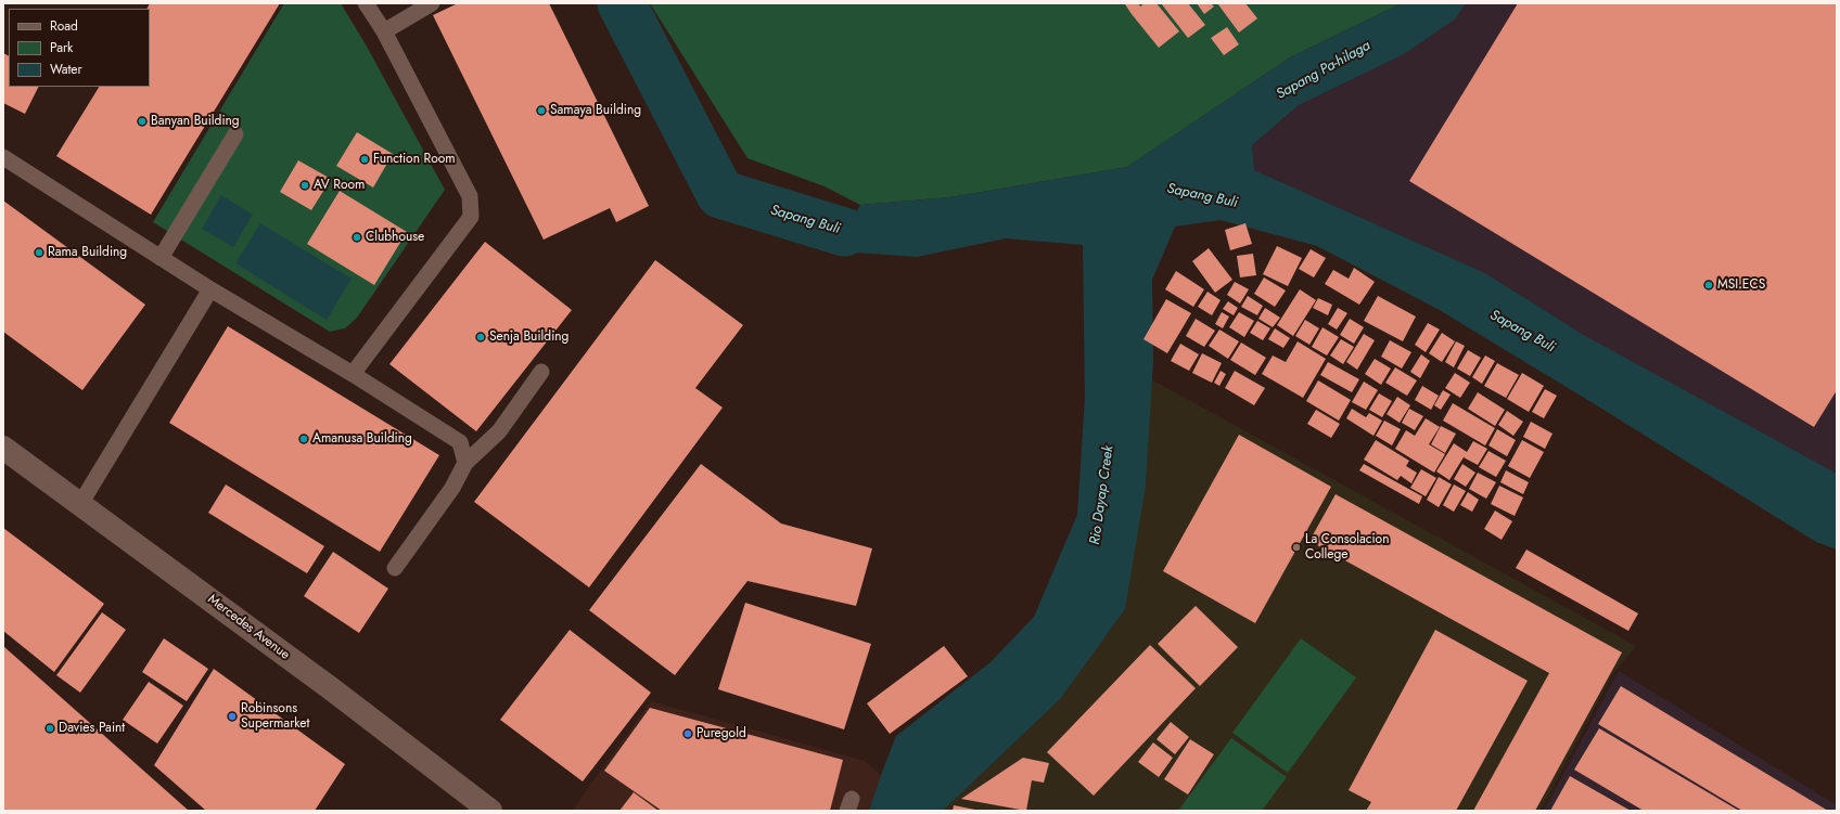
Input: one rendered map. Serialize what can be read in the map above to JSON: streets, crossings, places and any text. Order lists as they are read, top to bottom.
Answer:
{
  "streets": {
    "main road": ["Mercedes Avenue"]
  },
  "water": ["Sapang Pa-hilaga", "Sapang Buli", "Rio Dayap Creek"],
  "places": [
    "Samaya Building",
    "Banyan Building",
    "Function Room",
    "AV Room",
    "Clubhouse",
    "Rama Building",
    "MSI.ECS",
    "Senja Building",
    "Amanusa Building",
    "La Consolacion College",
    "Robinsons Supermarket",
    "Davies Paint",
    "Puregold"
  ],
  "legend": ["Road", "Park", "Water"]
}
